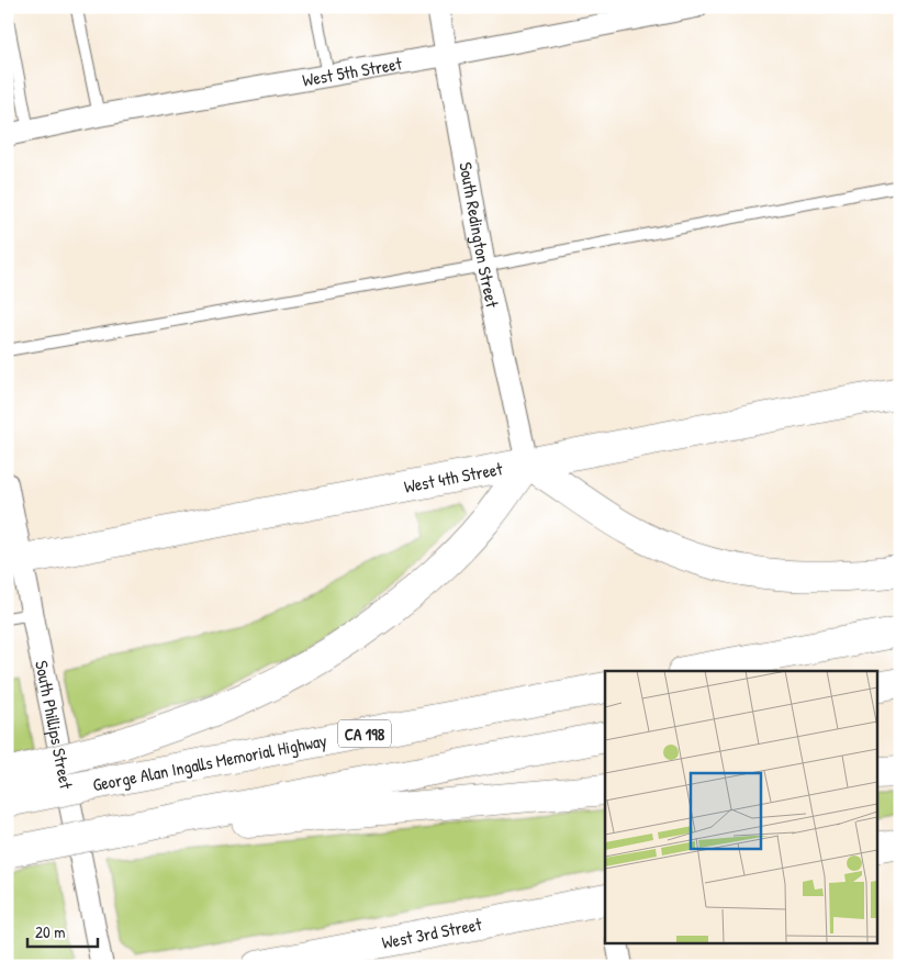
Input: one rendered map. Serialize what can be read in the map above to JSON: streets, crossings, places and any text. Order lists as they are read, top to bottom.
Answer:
{
  "streets": {
    "main road": [
      "West 4th Street",
      "CA 198",
      "George Alan Ingalls Memorial Highway",
      "West 3rd Street"
    ],
    "street": ["West 5th Street", "South Redington Street", "South Phillips Street"]
  },
  "crossings": [
    ["West 5th Street", "South Redington Street"],
    ["South Redington Street", "West 4th Street"],
    ["West 4th Street", "South Phillips Street"]
  ],
  "scale_bar": "20 m"
}
